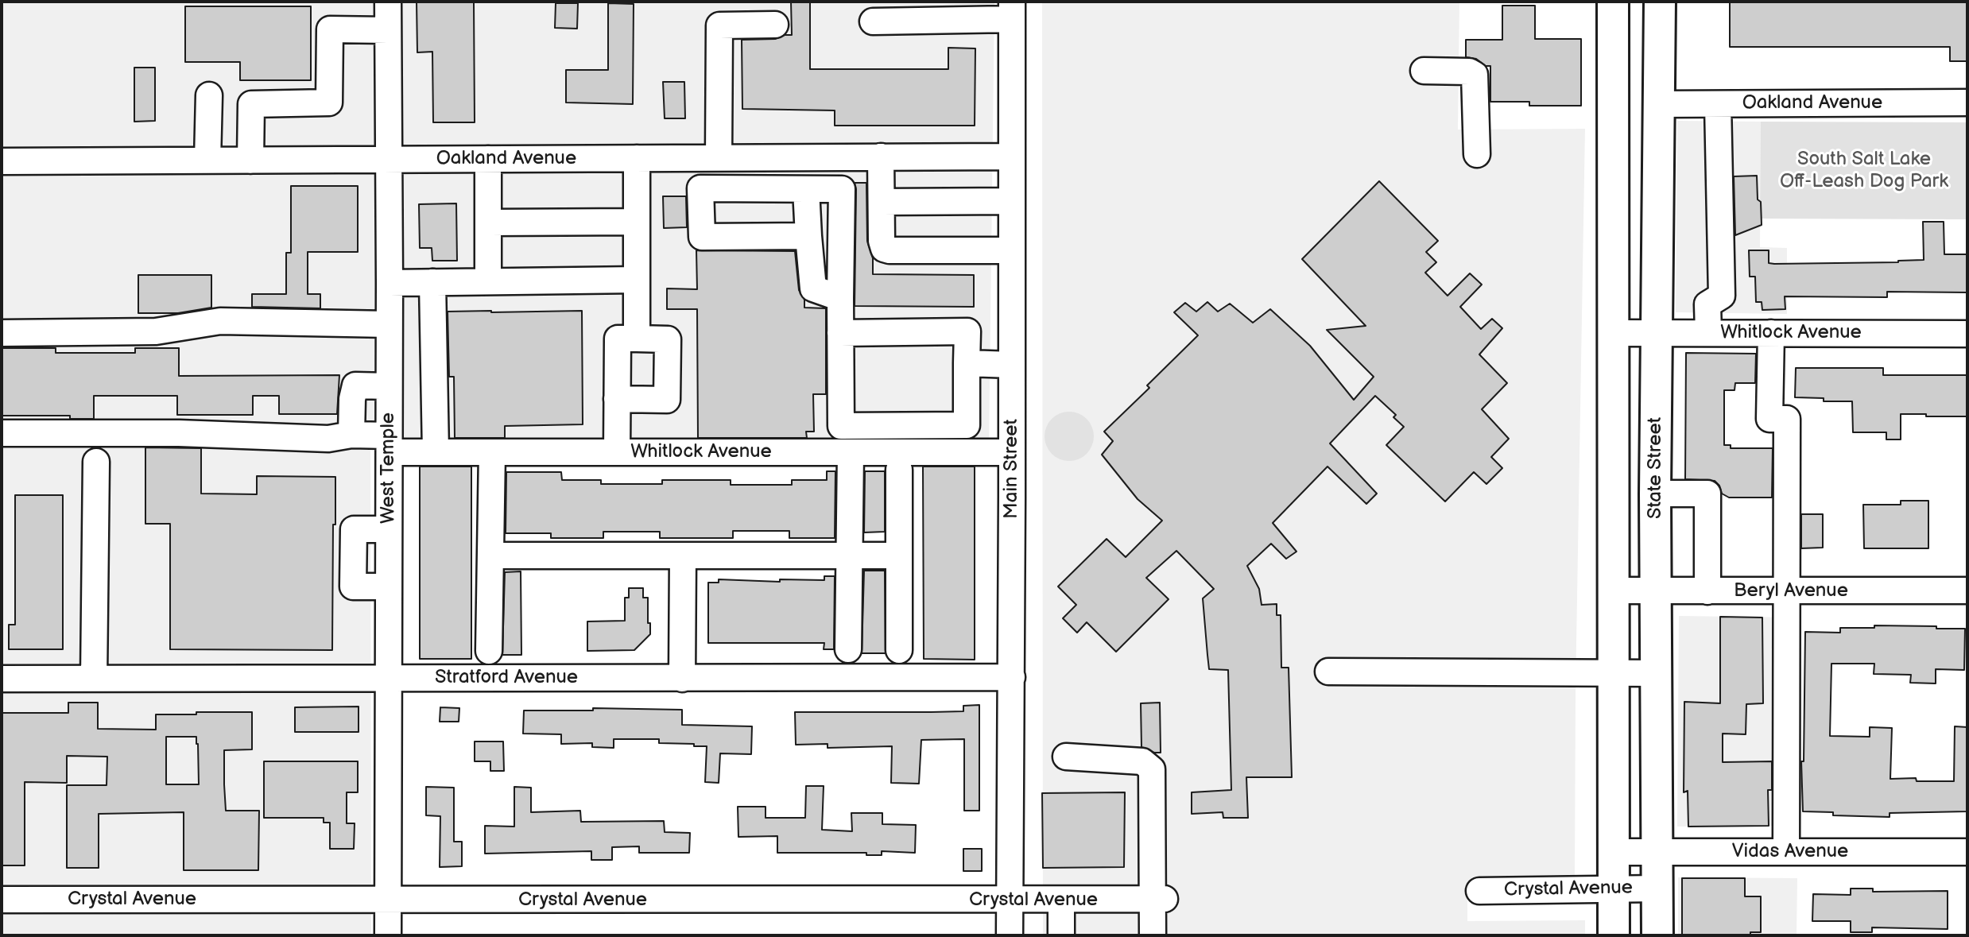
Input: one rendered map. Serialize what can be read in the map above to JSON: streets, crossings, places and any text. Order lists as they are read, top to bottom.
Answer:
{
  "streets": {
    "main road": ["State Street"],
    "street": [
      "Oakland Avenue",
      "Whitlock Avenue",
      "West Temple",
      "Main Street",
      "Beryl Avenue",
      "Stratford Avenue",
      "Vidas Avenue",
      "Crystal Avenue"
    ]
  },
  "crossings": [
    ["Oakland Avenue", "West Temple"],
    ["Oakland Avenue", "State Street"],
    ["Oakland Avenue", "Main Street"],
    ["Whitlock Avenue", "West Temple"],
    ["Whitlock Avenue", "State Street"],
    ["Whitlock Avenue", "Main Street"],
    ["West Temple", "Stratford Avenue"],
    ["West Temple", "Crystal Avenue"],
    ["State Street", "Beryl Avenue"],
    ["State Street", "Vidas Avenue"],
    ["State Street", "Crystal Avenue"],
    ["Main Street", "Stratford Avenue"],
    ["Main Street", "Crystal Avenue"]
  ],
  "parks": ["South Salt Lake Off-Leash Dog Park"]
}
